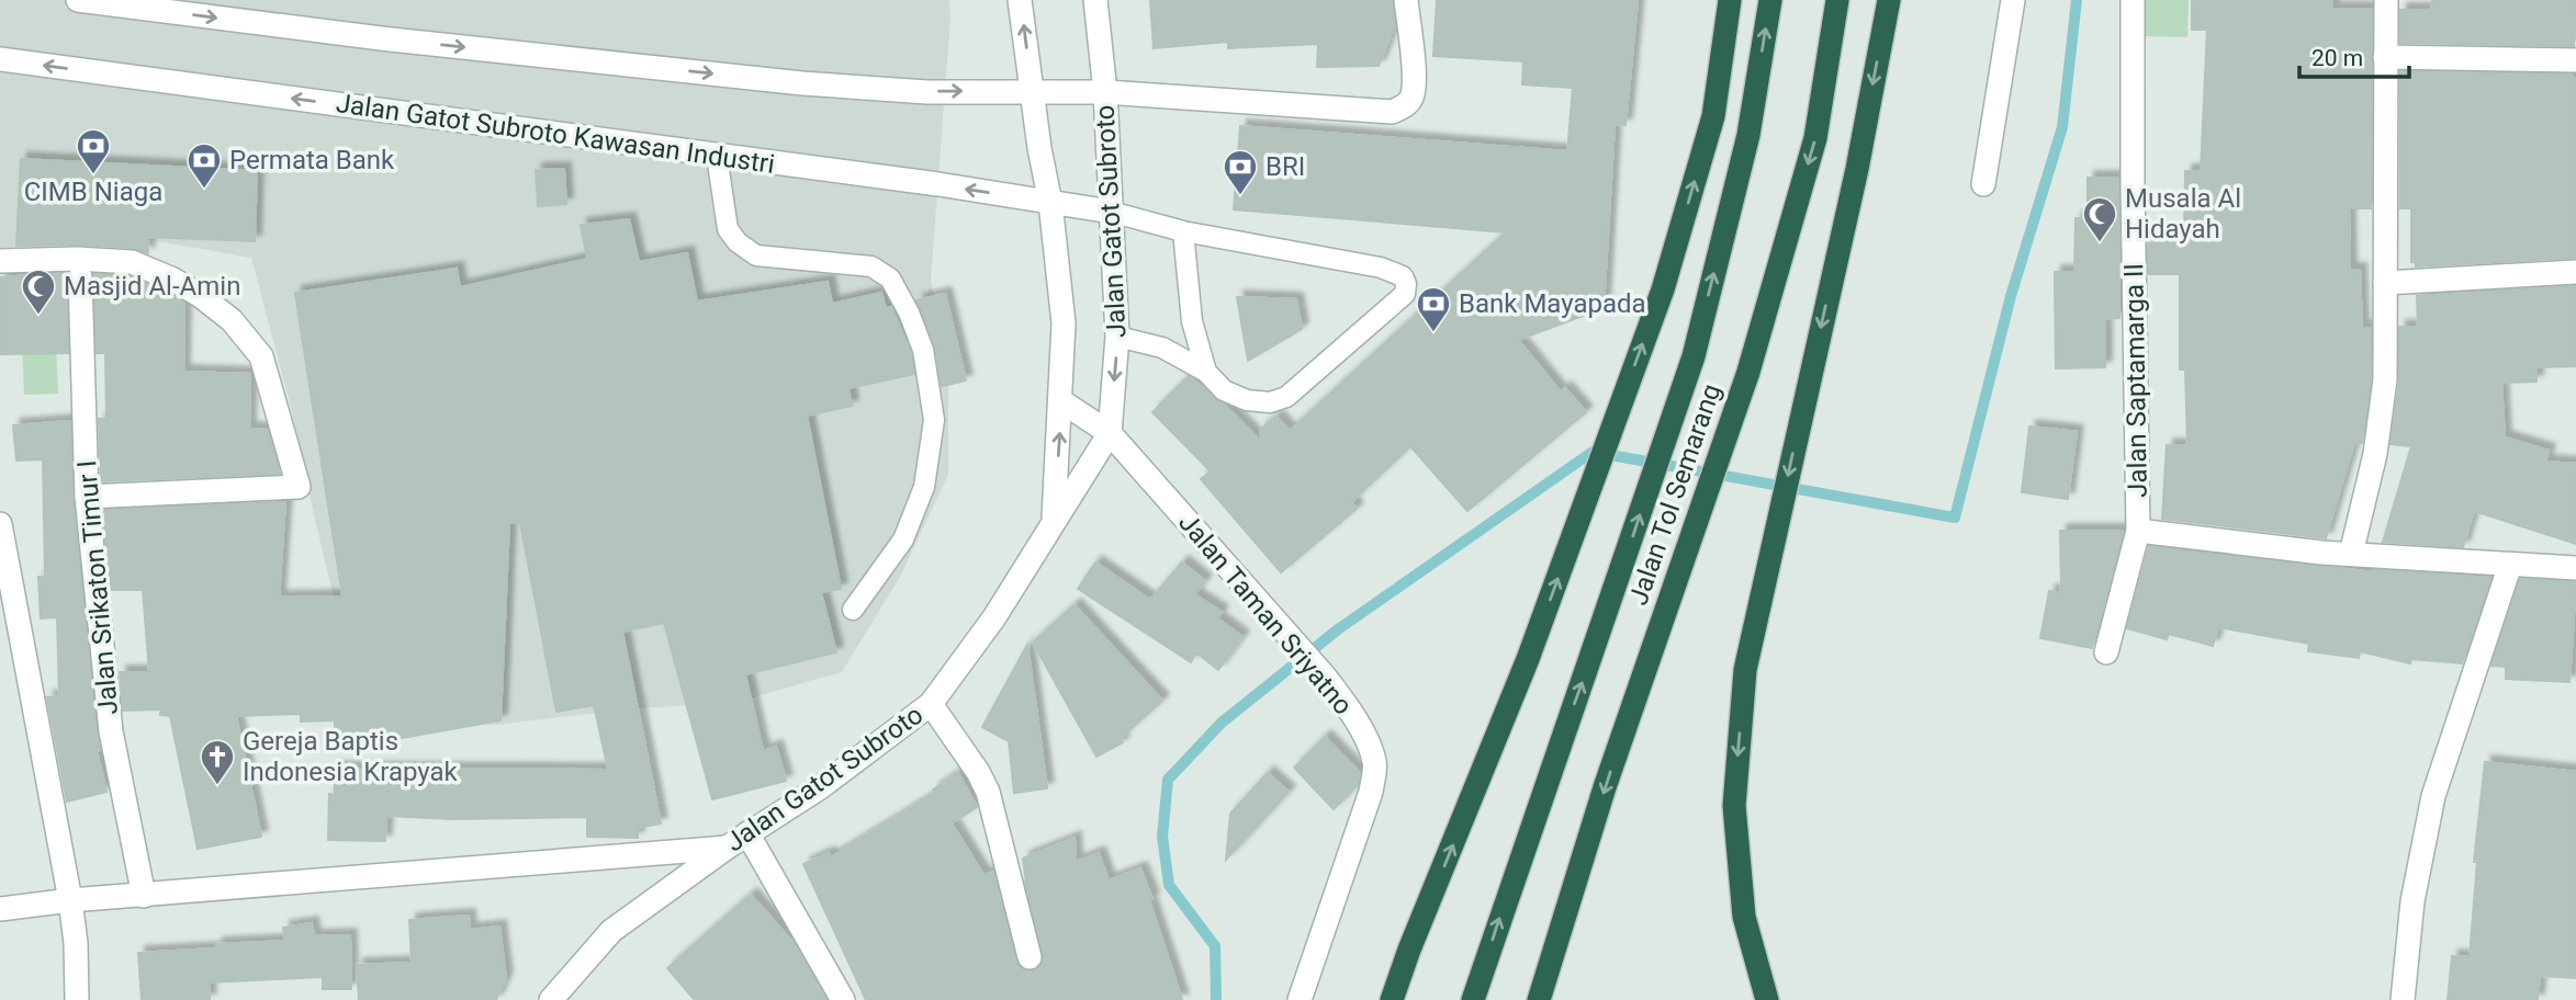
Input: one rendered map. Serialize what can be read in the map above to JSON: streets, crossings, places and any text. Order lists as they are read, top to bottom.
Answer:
{
  "streets": {
    "highway": ["Jalan Tol Semarang"],
    "street": [
      "Jalan Gatot Subroto Kawasan Industri",
      "Jalan Gatot Subroto",
      "Jalan Saptamarga II",
      "Jalan Srikaton Timur I",
      "Jalan Taman Sriyatno"
    ]
  },
  "crossings": [
    ["Jalan Gatot Subroto Kawasan Industri", "Jalan Gatot Subroto"],
    ["Jalan Gatot Subroto", "Jalan Taman Sriyatno"]
  ],
  "places": {
    "bank": [
      "CIMB Niaga",
      "Permata Bank",
      "BRI",
      "Bank Mayapada"
    ],
    "mosque": ["Musala Al Hidayah", "Masjid Al-Amin"],
    "church": ["Gereja Baptis Indonesia Krapyak"]
  },
  "scale_bar": "20 m"
}
